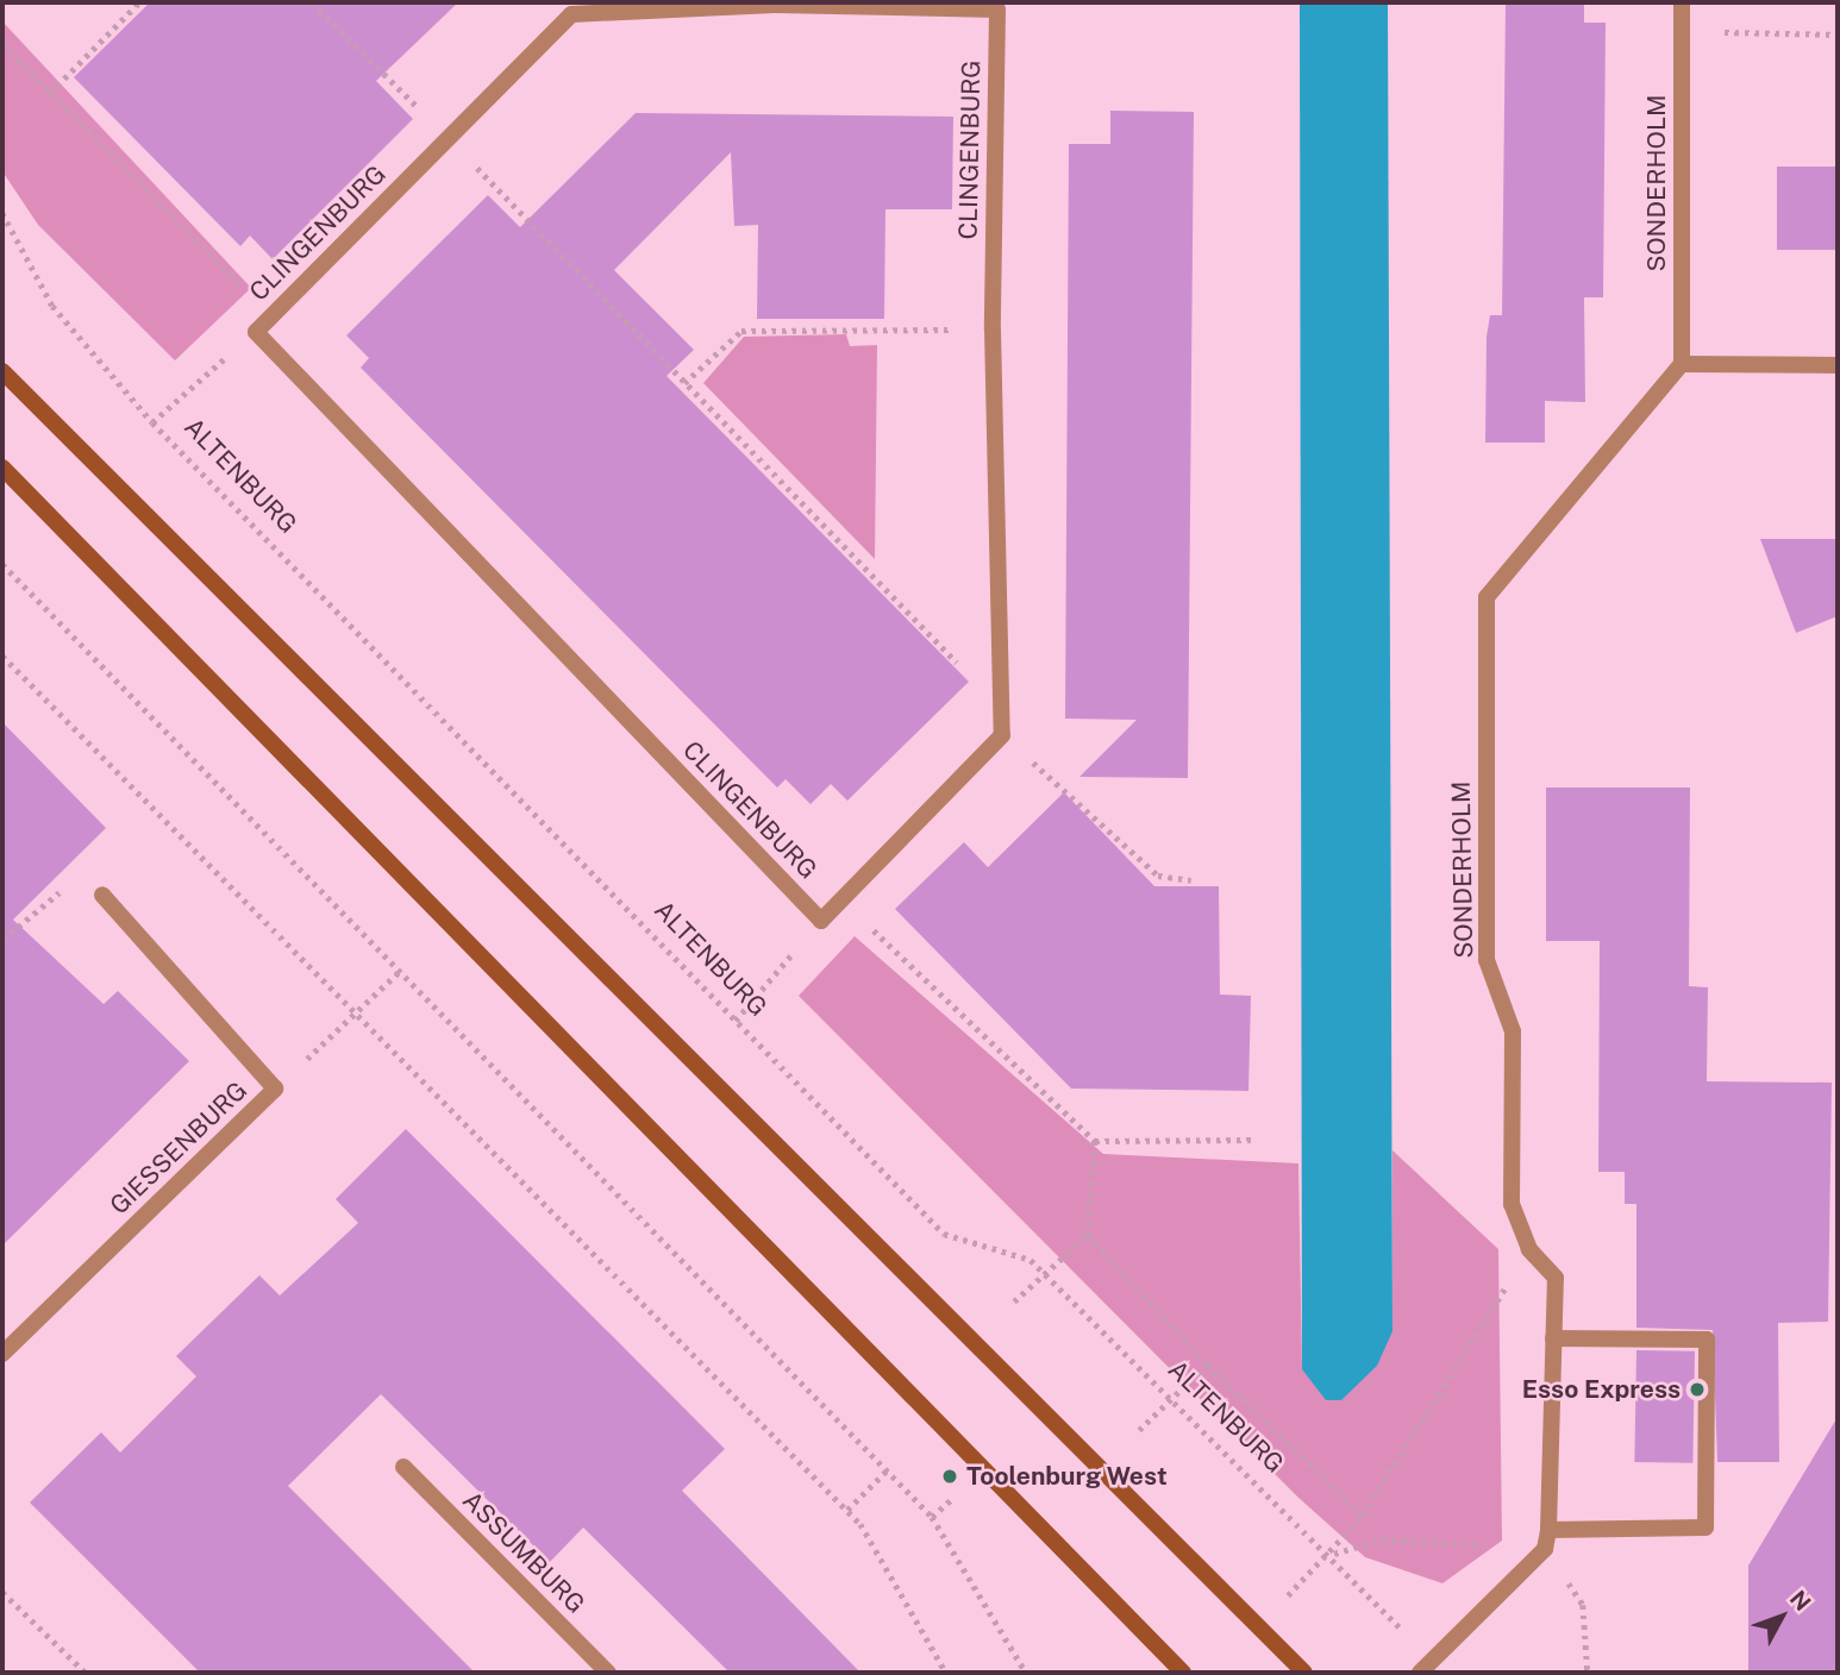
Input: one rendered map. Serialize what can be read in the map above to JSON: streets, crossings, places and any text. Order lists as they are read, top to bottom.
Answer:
{
  "streets": {
    "street": [
      "CLINGENBURG",
      "SONDERHOLM",
      "GIESSENBURG",
      "ASSUMBURG"
    ],
    "path": ["ALTENBURG"]
  },
  "crossings": [
    ["SONDERHOLM", "ALTENBURG"]
  ],
  "places": ["Esso Express", "Toolenburg West"],
  "north": "top right"
}
